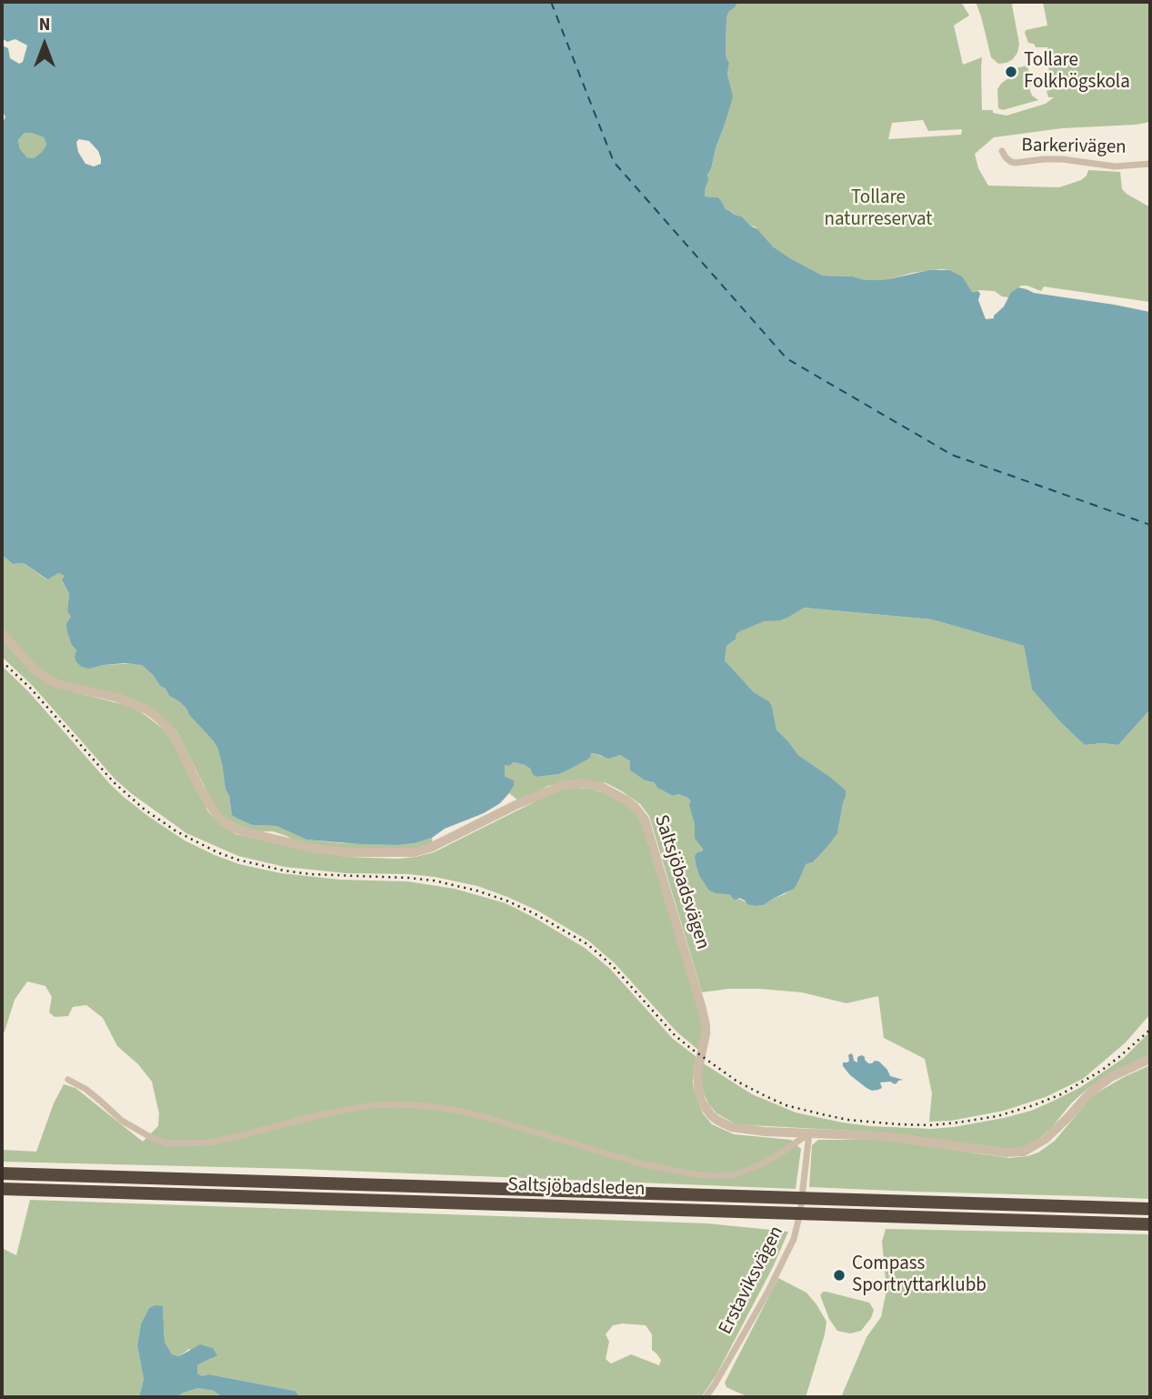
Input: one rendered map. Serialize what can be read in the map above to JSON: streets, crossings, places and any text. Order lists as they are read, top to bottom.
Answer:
{
  "streets": {
    "highway": ["Saltsjöbadsleden"],
    "street": ["Barkerivägen", "Saltsjöbadsvägen", "Erstaviksvägen"]
  },
  "crossings": [
    ["Saltsjöbadsvägen", "Erstaviksvägen"]
  ],
  "parks": ["Tollare naturreservat"],
  "places": ["Tollare Folkhögskola", "Compass Sportryttarklubb"],
  "north": "top"
}
